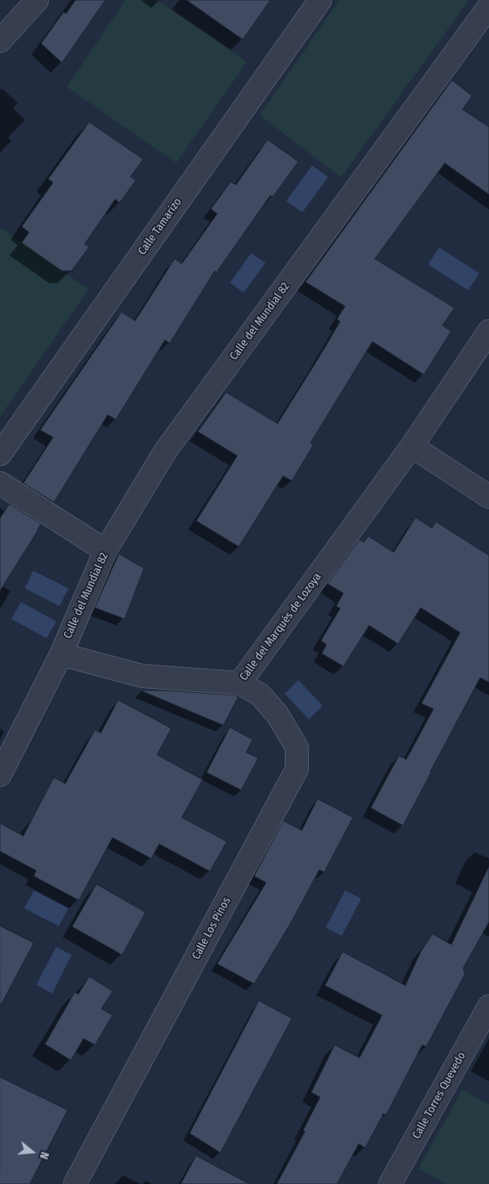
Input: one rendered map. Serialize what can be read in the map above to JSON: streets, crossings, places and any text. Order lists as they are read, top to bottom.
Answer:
{
  "streets": {
    "street": [
      "Calle Tamarizo",
      "Calle del Mundial 82",
      "Calle del Marqués de Lozoya",
      "Calle Los Pinos",
      "Calle Torres Quevedo"
    ]
  },
  "crossings": [
    ["Calle del Mundial 82", "Calle del Marqués de Lozoya"],
    ["Calle del Marqués de Lozoya", "Calle Los Pinos"]
  ],
  "north": "right"
}
